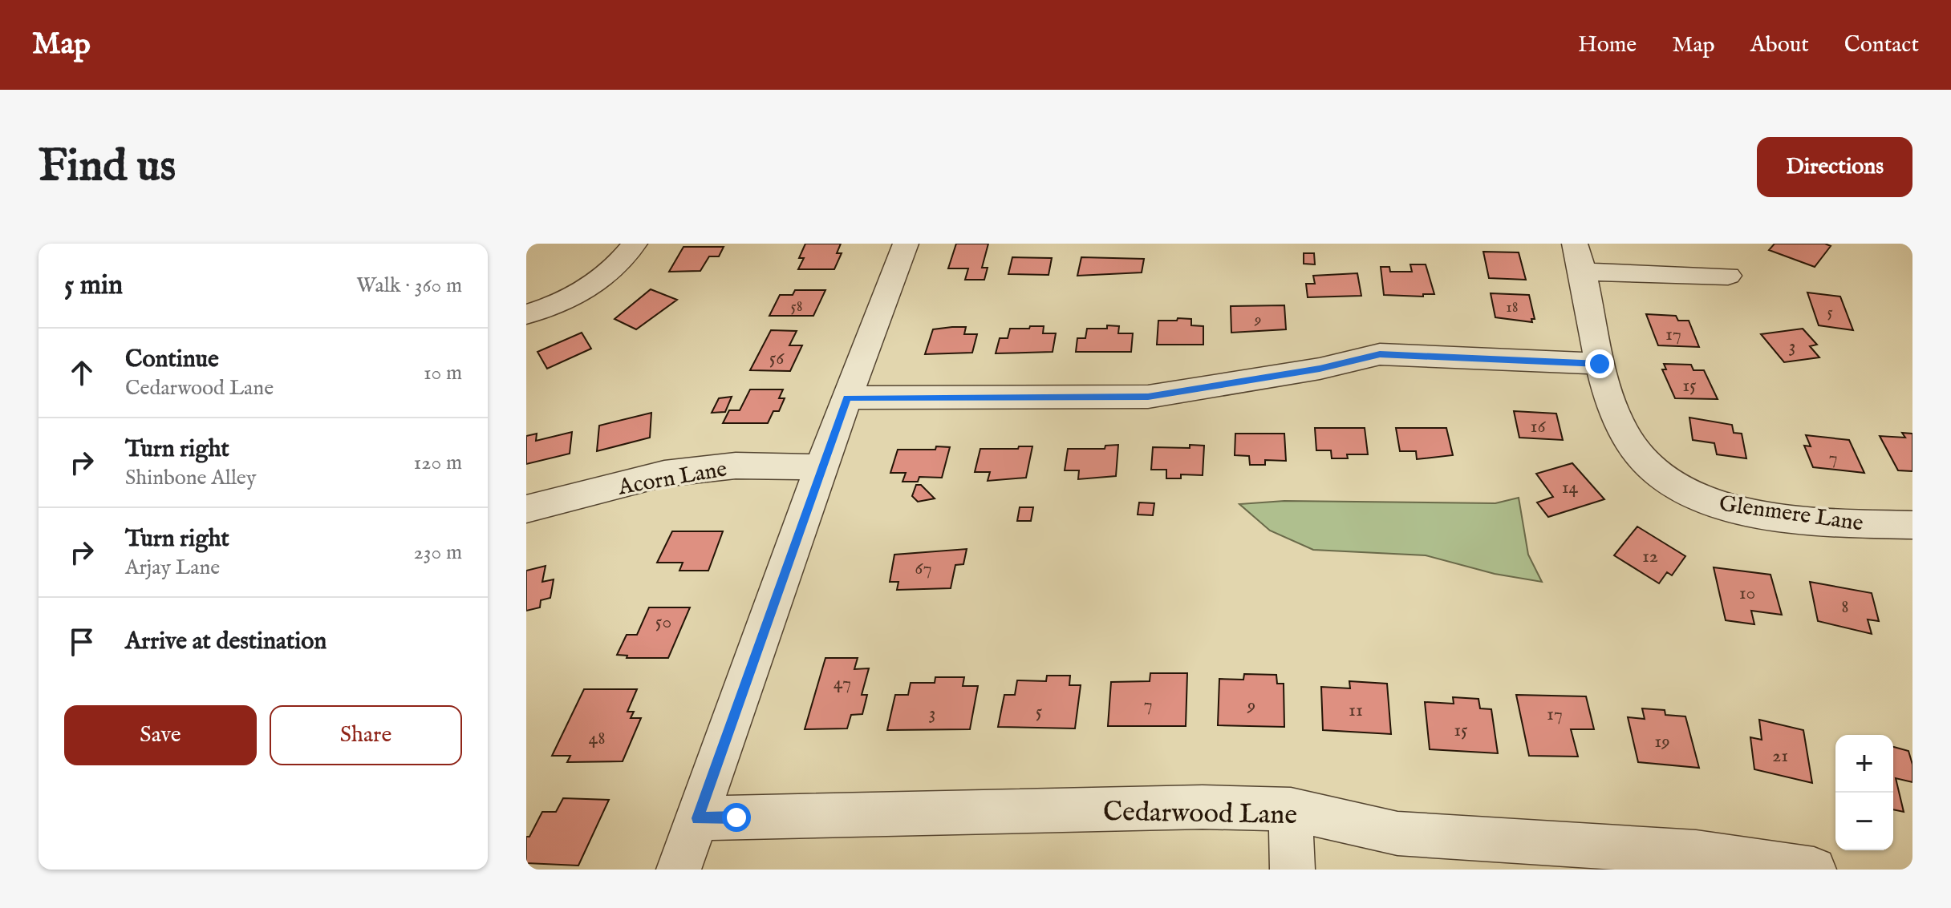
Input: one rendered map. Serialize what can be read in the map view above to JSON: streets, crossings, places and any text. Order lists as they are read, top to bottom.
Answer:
{
  "streets": {
    "street": ["Acorn Lane", "Glenmere Lane", "Cedarwood Lane"]
  },
  "house_numbers": [
    "58",
    "18",
    "5",
    "9",
    "17",
    "3",
    "56",
    "15",
    "16",
    "7",
    "14",
    "12",
    "67",
    "10",
    "8",
    "50",
    "47",
    "7",
    "9",
    "11",
    "5",
    "3",
    "17",
    "15",
    "48",
    "19",
    "21"
  ],
  "page": {
    "header": "Map",
    "nav": [
      "Home",
      "Map",
      "About",
      "Contact"
    ],
    "buttons": [
      "Directions",
      ["Save", "Share"]
    ],
    "title": "Find us",
    "heading": ["5 min", "Walk · 360 m"],
    "list": [
      ["Continue", "Cedarwood Lane", "10 m"],
      ["Turn right", "Shinbone Alley", "120 m"],
      ["Turn right", "Arjay Lane", "230 m"],
      "Arrive at destination"
    ],
    "map_buttons": ["+", "−"]
  }
}
